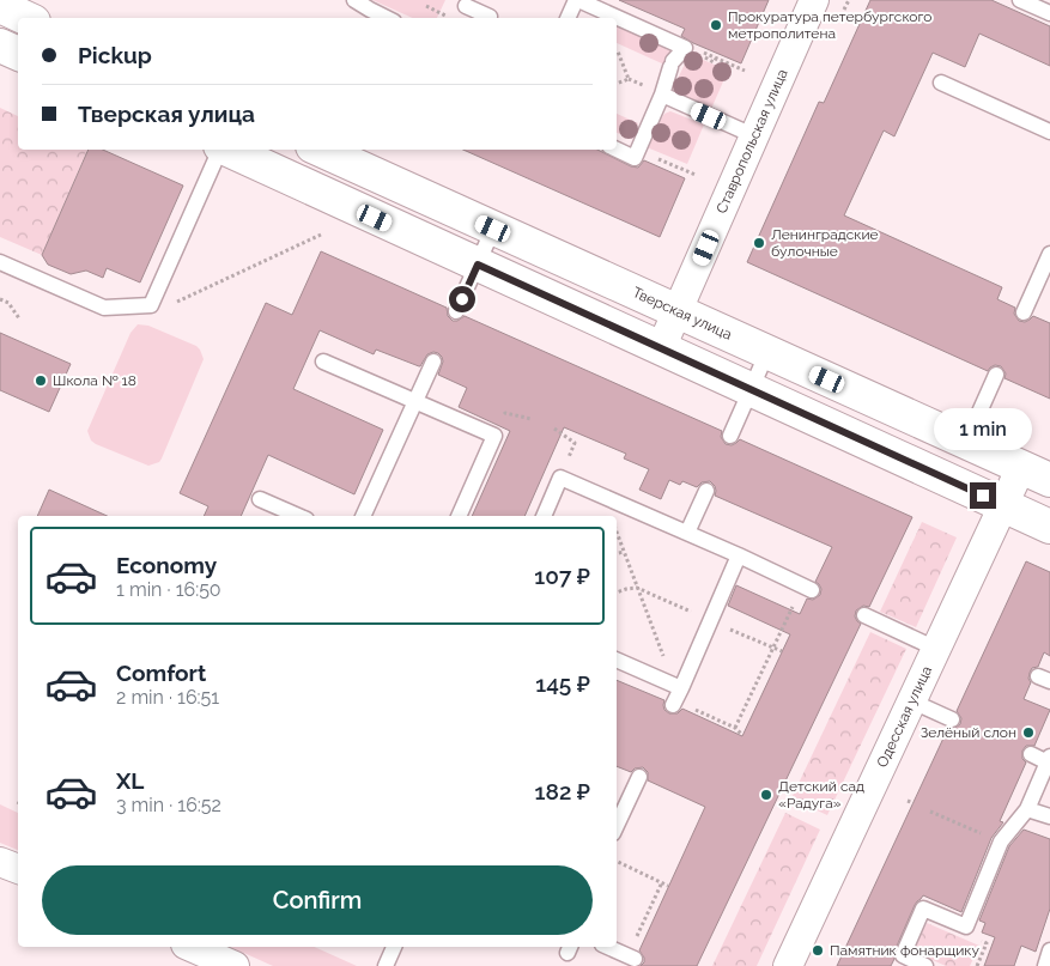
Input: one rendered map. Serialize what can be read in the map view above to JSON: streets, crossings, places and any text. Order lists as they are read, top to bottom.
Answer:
{
  "streets": {
    "street": ["Ставропольская улица", "Тверская улица", "Одесская улица"]
  },
  "crossings": [
    ["Ставропольская улица", "Тверская улица"],
    ["Тверская улица", "Одесская улица"]
  ],
  "places": [
    "Прокуратура петербургского метрополитена",
    "Ленинградские булочные",
    "Школа № 18",
    "Зелёный слон",
    "Детский сад «Радуга»",
    "Памятник фонарщику"
  ],
  "page": {
    "banner": ["Pickup", "Тверская улица"],
    "bubble": "1 min",
    "list": [
      {
        "name": "Economy",
        "note": "1 min · 16:50",
        "value": "107 ₽"
      },
      {
        "name": "Comfort",
        "note": "2 min · 16:51",
        "value": "145 ₽"
      },
      {
        "name": "XL",
        "note": "3 min · 16:52",
        "value": "182 ₽"
      }
    ],
    "buttons": "Confirm"
  }
}
